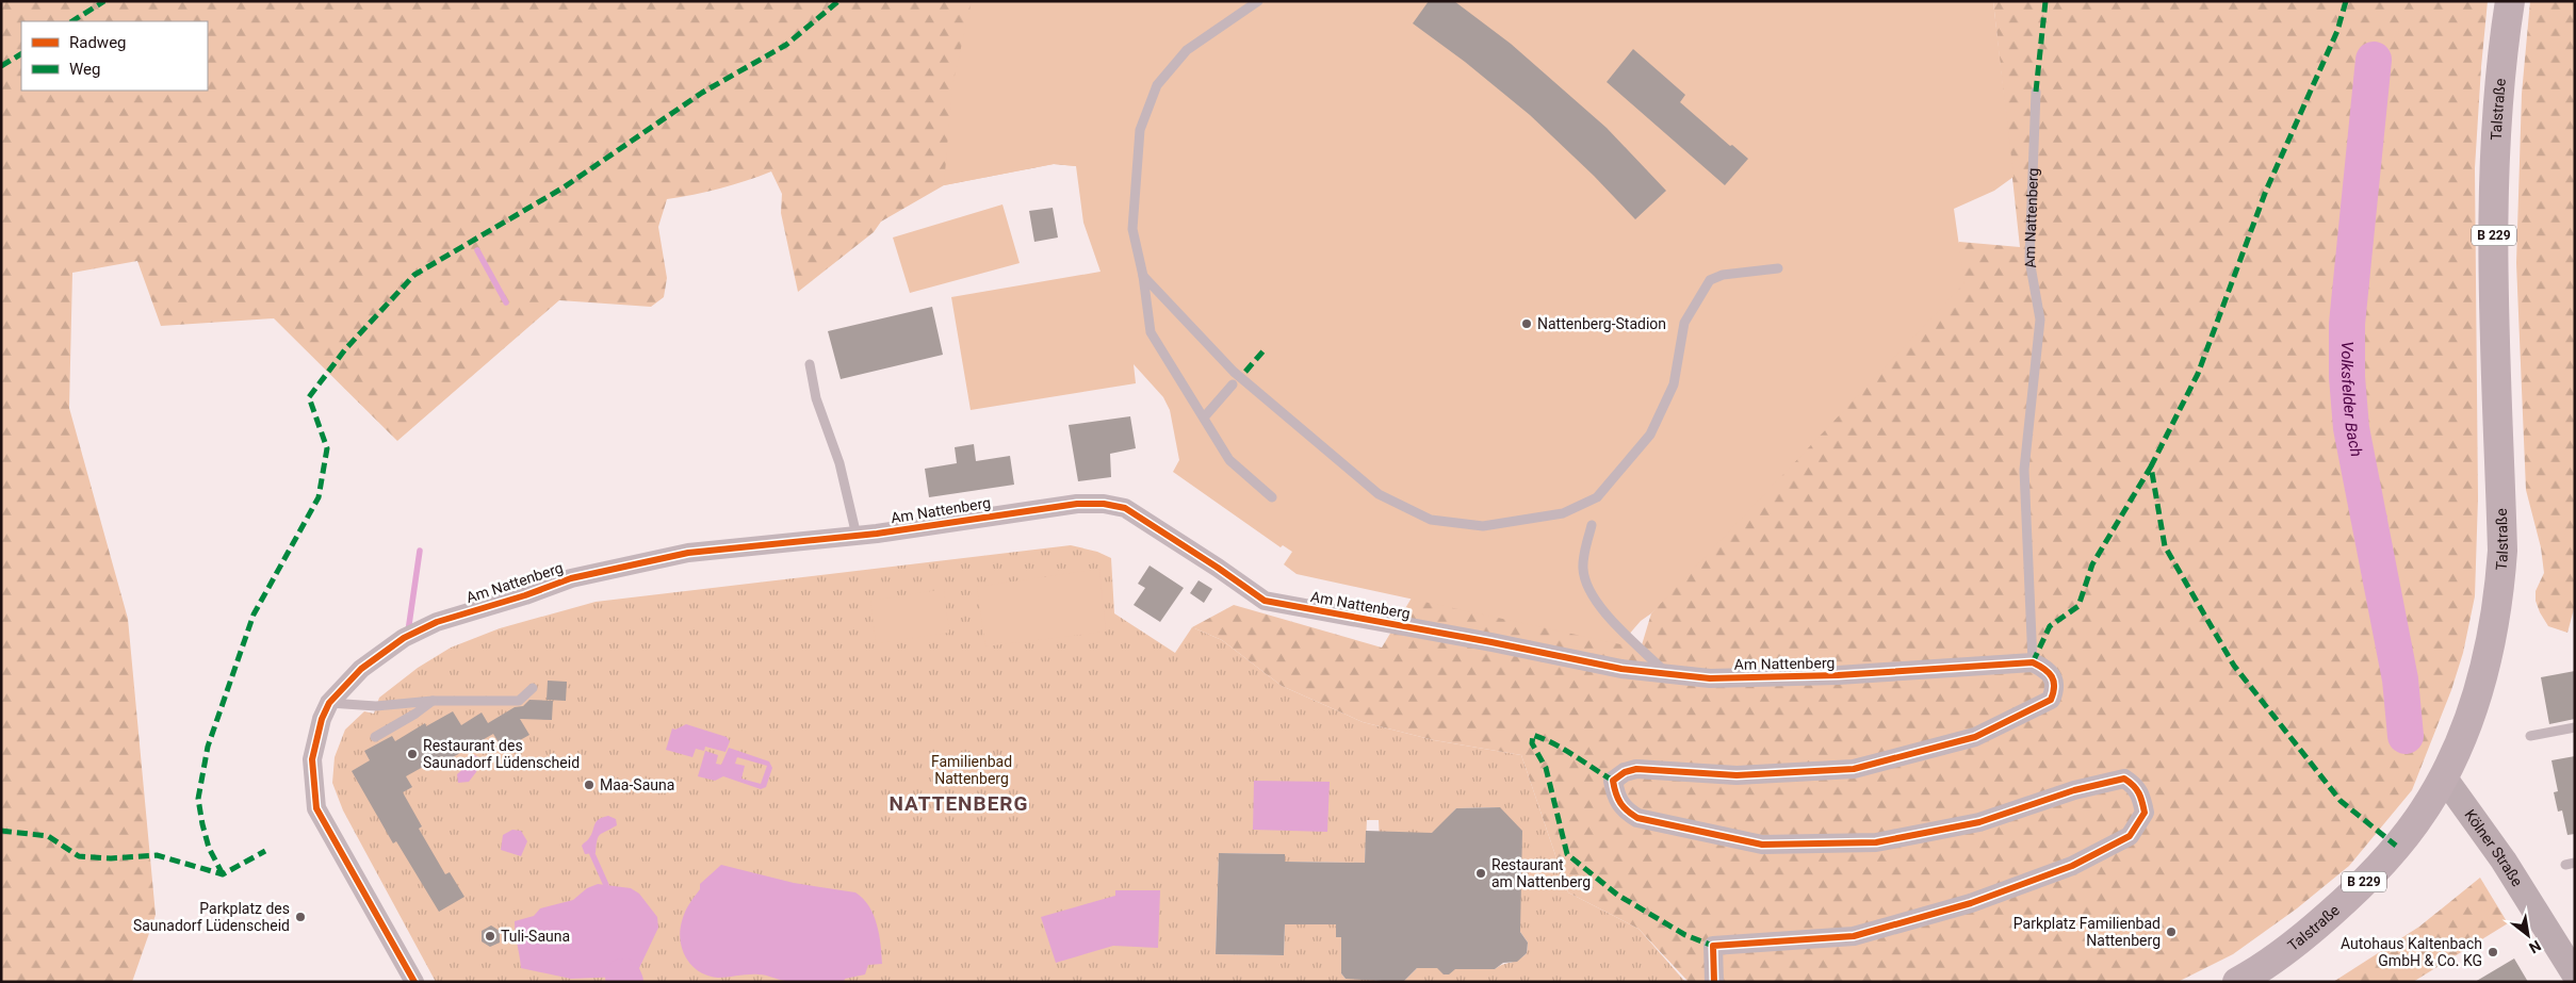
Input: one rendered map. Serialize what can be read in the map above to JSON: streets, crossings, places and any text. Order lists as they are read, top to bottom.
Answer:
{
  "streets": {
    "main road": ["Talstraße", "B 229", "Kölner Straße"],
    "street": ["Am Nattenberg"]
  },
  "crossings": [
    ["Talstraße", "Kölner Straße"]
  ],
  "districts": ["NATTENBERG"],
  "water": ["Volksfelder Bach"],
  "parks": ["Familienbad Nattenberg"],
  "places": [
    "Nattenberg-Stadion",
    "Restaurant des Saunadorf Lüdenscheid",
    "Maa-Sauna",
    "Restaurant am Nattenberg",
    "Parkplatz des Saunadorf Lüdenscheid",
    "Parkplatz Familienbad Nattenberg",
    "Tuli-Sauna",
    "Autohaus Kaltenbach GmbH & Co. KG"
  ],
  "legend": ["Radweg", "Weg"],
  "north": "bottom right"
}
